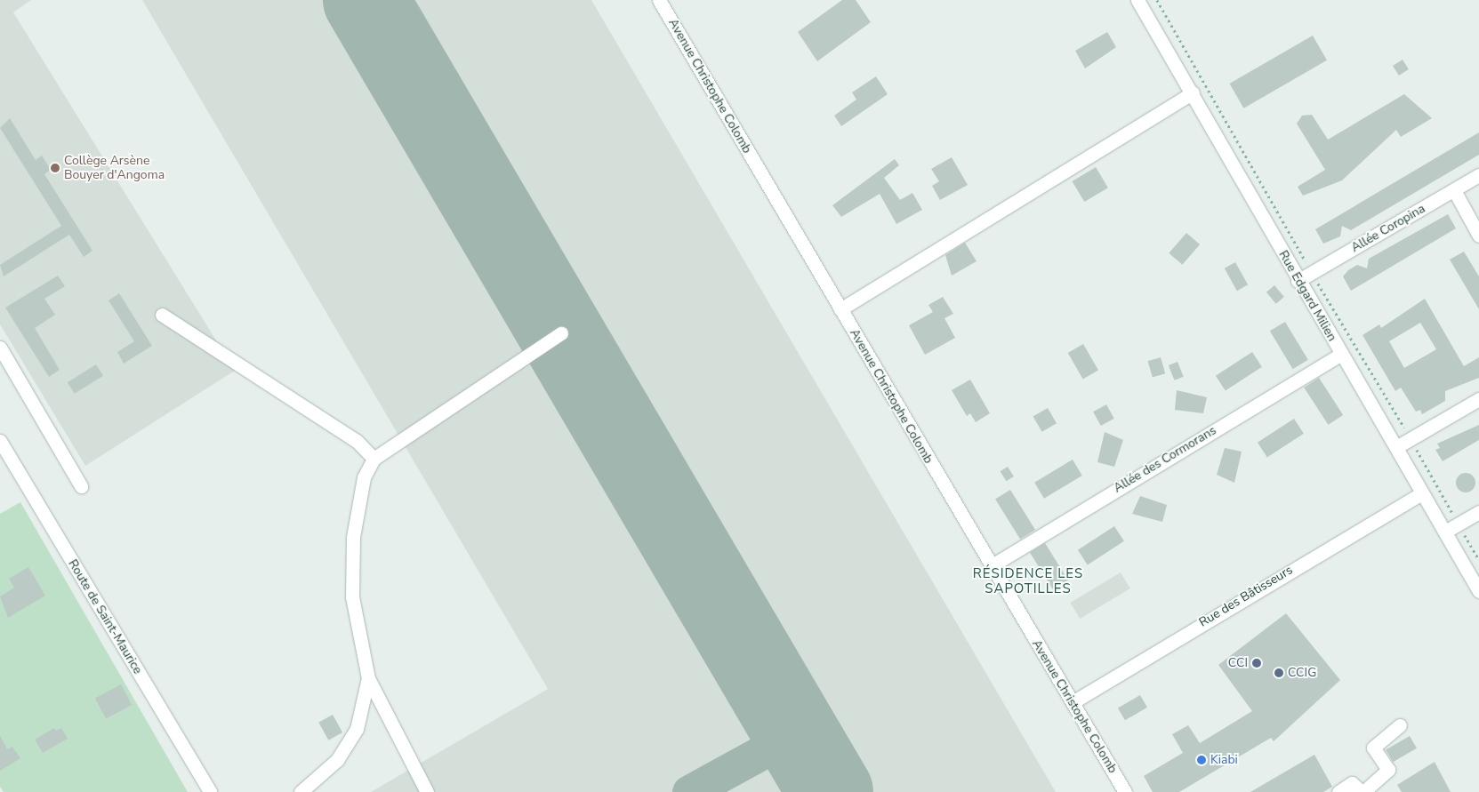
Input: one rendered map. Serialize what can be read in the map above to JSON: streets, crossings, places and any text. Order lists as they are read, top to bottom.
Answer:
{
  "streets": {
    "street": [
      "Avenue Christophe Colomb",
      "Allée Coropina",
      "Rue Edgard Milien",
      "Allée des Cormorans",
      "Rue des Bâtisseurs",
      "Route de Saint-Maurice"
    ]
  },
  "crossings": [
    ["Avenue Christophe Colomb", "Allée des Cormorans"],
    ["Avenue Christophe Colomb", "Rue des Bâtisseurs"],
    ["Allée Coropina", "Rue Edgard Milien"],
    ["Rue Edgard Milien", "Allée des Cormorans"],
    ["Rue Edgard Milien", "Rue des Bâtisseurs"]
  ],
  "districts": ["RÉSIDENCE LES SAPOTILLES"],
  "places": [
    "Collège Arsène Bouyer d'Angoma",
    "CCI",
    "CCIG",
    "Kiabi"
  ]
}
